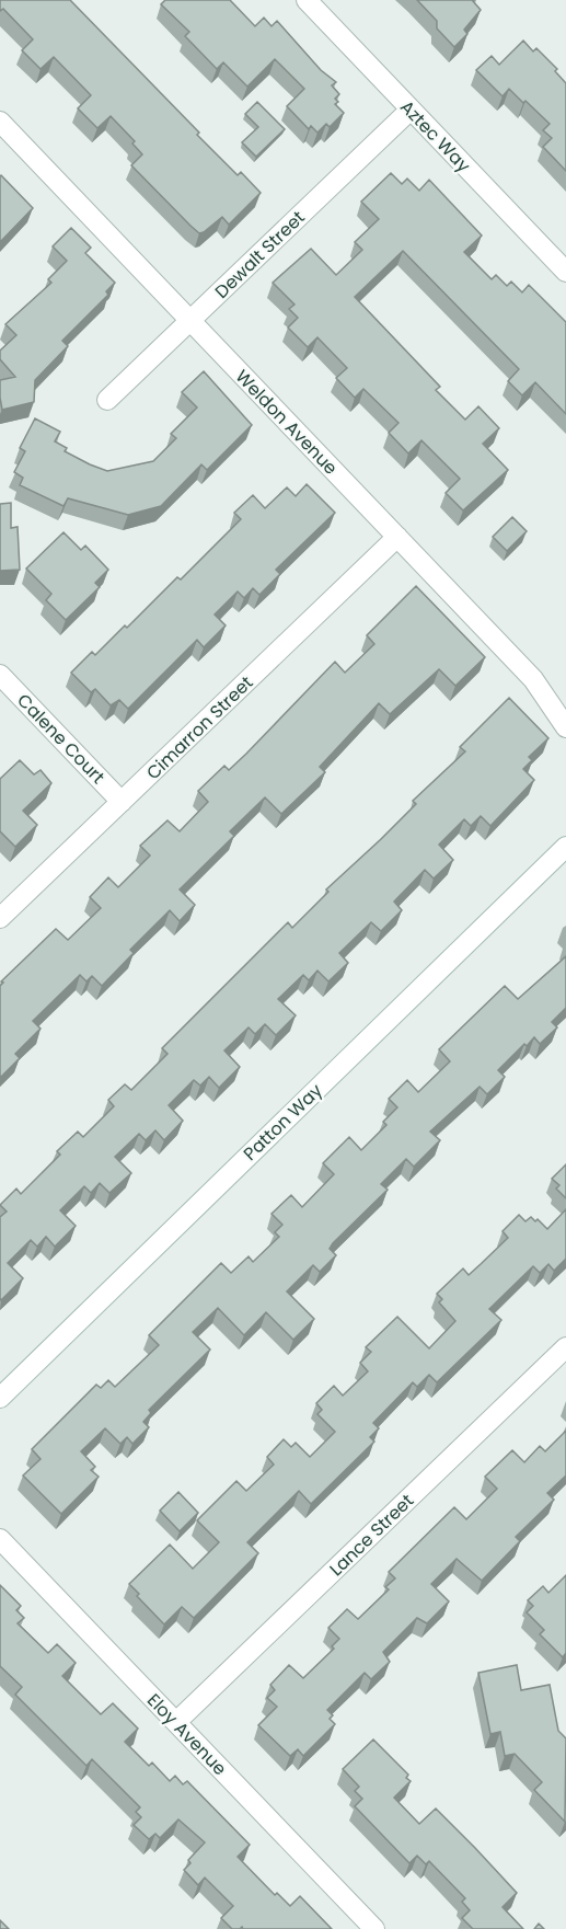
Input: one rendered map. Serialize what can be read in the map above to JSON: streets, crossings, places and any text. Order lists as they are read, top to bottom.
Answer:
{
  "streets": {
    "street": [
      "Aztec Way",
      "Dewalt Street",
      "Weldon Avenue",
      "Cimarron Street",
      "Calene Court",
      "Patton Way",
      "Lance Street",
      "Eloy Avenue"
    ]
  },
  "crossings": [
    ["Aztec Way", "Dewalt Street"],
    ["Dewalt Street", "Weldon Avenue"],
    ["Weldon Avenue", "Cimarron Street"],
    ["Cimarron Street", "Calene Court"],
    ["Lance Street", "Eloy Avenue"]
  ]
}
